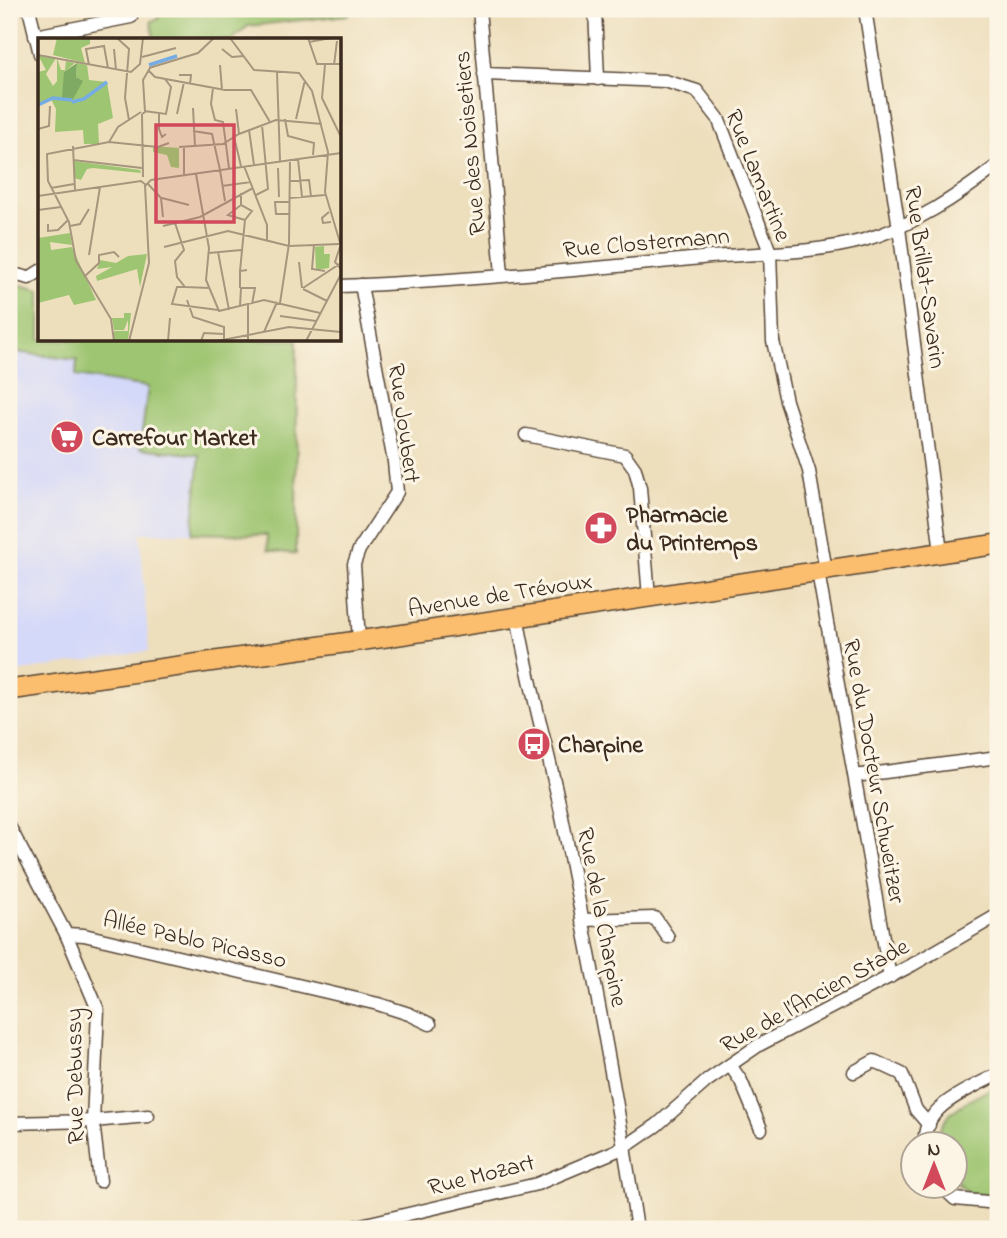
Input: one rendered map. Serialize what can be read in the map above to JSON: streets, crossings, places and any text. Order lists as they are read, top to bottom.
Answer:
{
  "streets": {
    "main road": ["Avenue de Trévoux"],
    "street": [
      "Rue des Noisetiers",
      "Rue Lamartine",
      "Rue Clostermann",
      "Rue Brillat-Savarin",
      "Rue Joubert",
      "Rue du Docteur Schweitzer",
      "Rue de la Charpine",
      "Allée Pablo Picasso",
      "Rue de l’Ancien Stade",
      "Rue Debussy",
      "Rue Mozart"
    ]
  },
  "crossings": [
    ["Rue des Noisetiers", "Rue Lamartine"],
    ["Rue des Noisetiers", "Rue Clostermann"],
    ["Rue Lamartine", "Rue Clostermann"],
    ["Rue Lamartine", "Avenue de Trévoux"],
    ["Rue Lamartine", "Rue du Docteur Schweitzer"],
    ["Rue Clostermann", "Rue Brillat-Savarin"],
    ["Rue Clostermann", "Rue Joubert"],
    ["Rue Brillat-Savarin", "Avenue de Trévoux"],
    ["Rue Joubert", "Avenue de Trévoux"],
    ["Avenue de Trévoux", "Rue du Docteur Schweitzer"],
    ["Avenue de Trévoux", "Rue de la Charpine"],
    ["Rue du Docteur Schweitzer", "Rue de l’Ancien Stade"],
    ["Rue de la Charpine", "Rue de l’Ancien Stade"],
    ["Rue de la Charpine", "Rue Mozart"],
    ["Allée Pablo Picasso", "Rue Debussy"],
    ["Rue de l’Ancien Stade", "Rue Mozart"]
  ],
  "places": {
    "supermarket": ["Carrefour Market"],
    "pharmacy": ["Pharmacie du Printemps"],
    "bus stop": ["Charpine"]
  },
  "north": "top"
}
